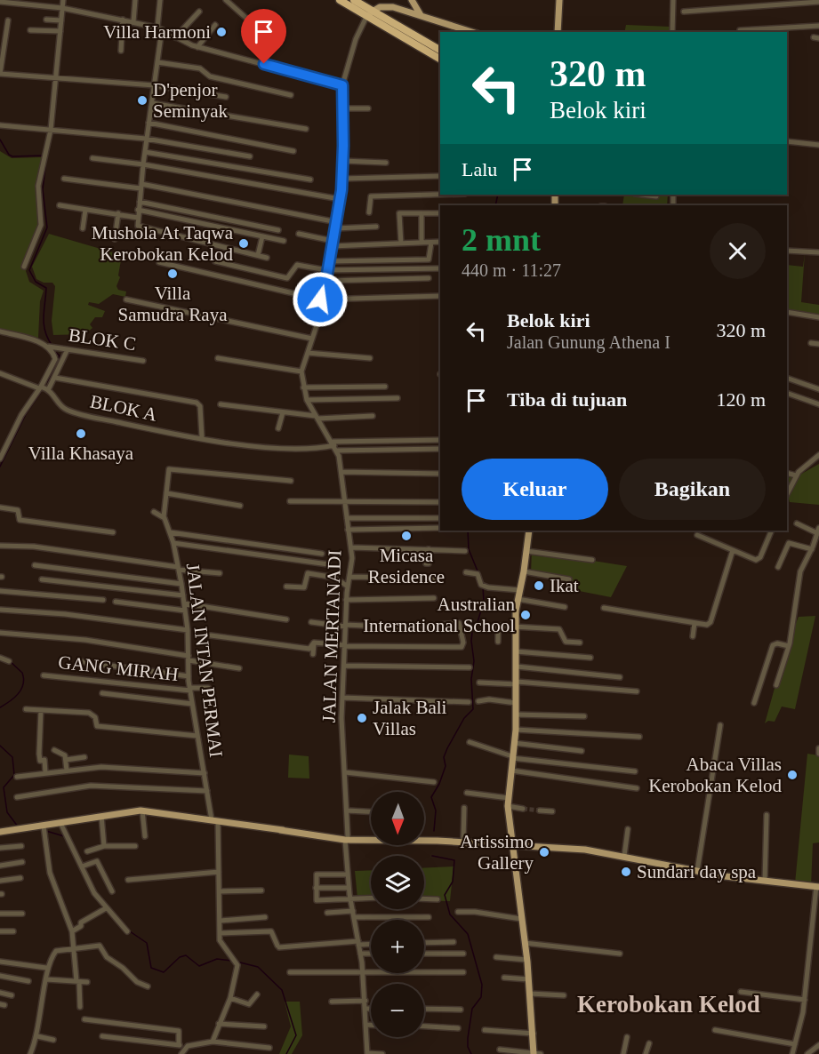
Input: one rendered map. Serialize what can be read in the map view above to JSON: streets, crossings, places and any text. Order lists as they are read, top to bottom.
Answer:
{
  "streets": {
    "street": [
      "BLOK C",
      "BLOK A",
      "JALAN MERTANADI",
      "JALAN INTAN PERMAI",
      "GANG MIRAH"
    ]
  },
  "crossings": [
    ["BLOK A", "JALAN MERTANADI"],
    ["JALAN INTAN PERMAI", "GANG MIRAH"]
  ],
  "districts": ["Kerobokan Kelod"],
  "places": [
    "Villa Harmoni",
    "D'penjor Seminyak",
    "Mushola At Taqwa Kerobokan Kelod",
    "Villa Samudra Raya",
    "Villa Khasaya",
    "Micasa Residence",
    "Ikat",
    "Australian International School",
    "Jalak Bali Villas",
    "Abaca Villas Kerobokan Kelod",
    "Artissimo Gallery",
    "Sundari day spa"
  ],
  "north": "bottom",
  "page": {
    "turn": ["320 m", "Belok kiri"],
    "then": "Lalu",
    "heading": ["2 mnt", "440 m · 11:27"],
    "list": [
      {
        "name": "Belok kiri",
        "note": "Jalan Gunung Athena I",
        "value": "320 m"
      },
      {
        "name": "Tiba di tujuan",
        "value": "120 m"
      }
    ],
    "buttons": ["Keluar", "Bagikan"],
    "map_buttons": ["+", "−"]
  }
}
